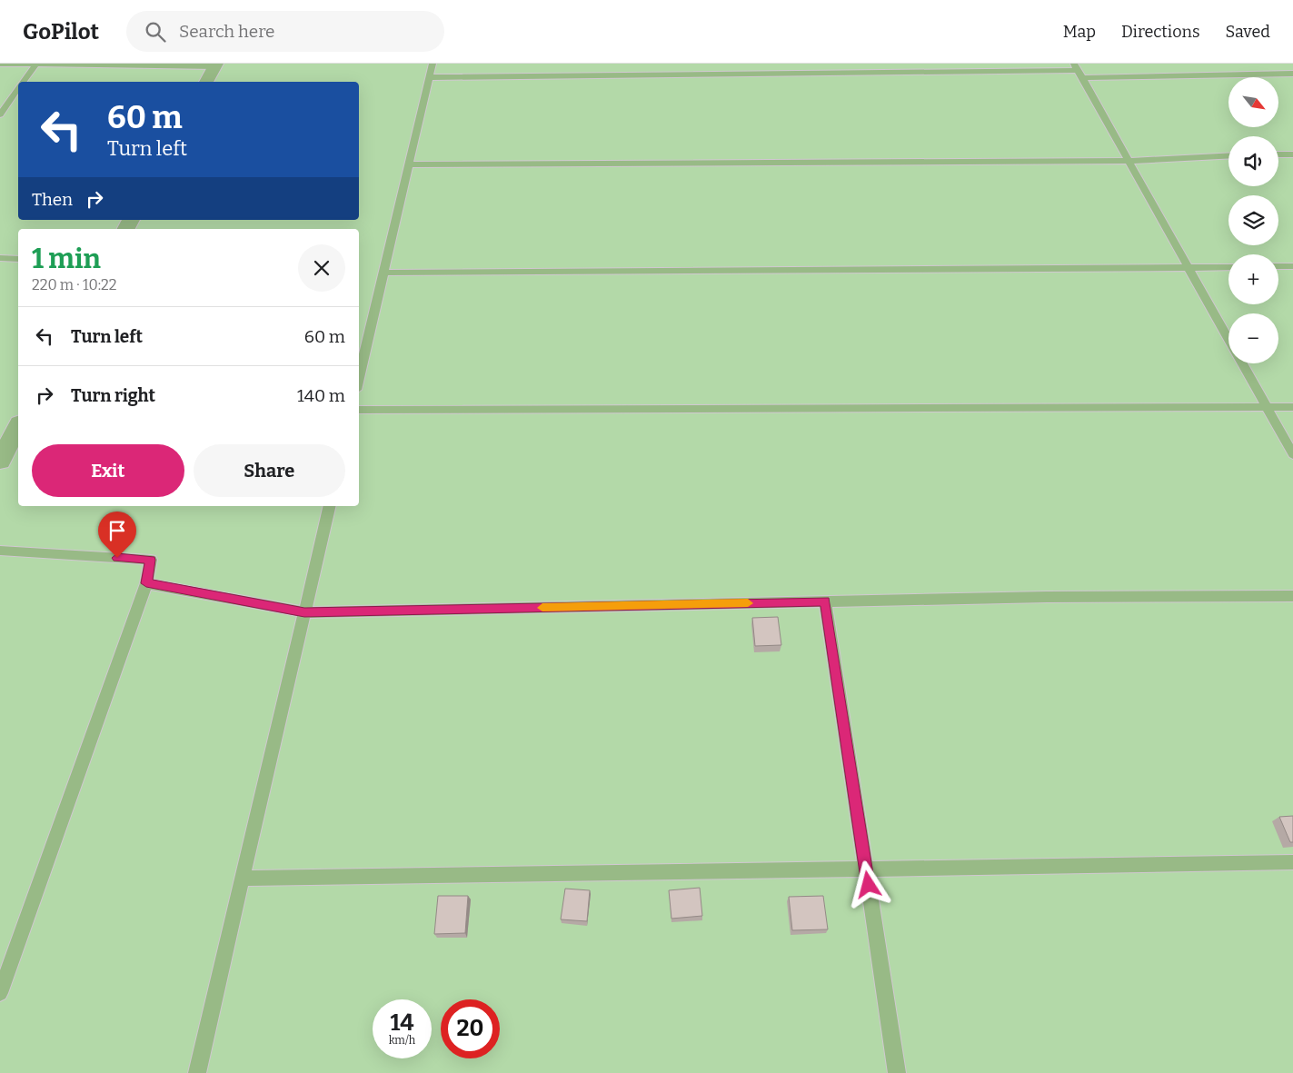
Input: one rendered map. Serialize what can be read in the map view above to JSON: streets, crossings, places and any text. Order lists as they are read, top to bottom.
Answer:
{
  "north": "bottom right",
  "page": {
    "header": "GoPilot",
    "search": "Search here",
    "nav": ["Map", "Directions", "Saved"],
    "map_buttons": ["+", "−"],
    "turn": ["60 m", "Turn left"],
    "then": "Then",
    "heading": ["1 min", "220 m · 10:22"],
    "list": [
      {
        "name": "Turn left",
        "value": "60 m"
      },
      {
        "name": "Turn right",
        "value": "140 m"
      }
    ],
    "buttons": ["Exit", "Share"],
    "speed": "14 km/h",
    "limit": "20"
  }
}
